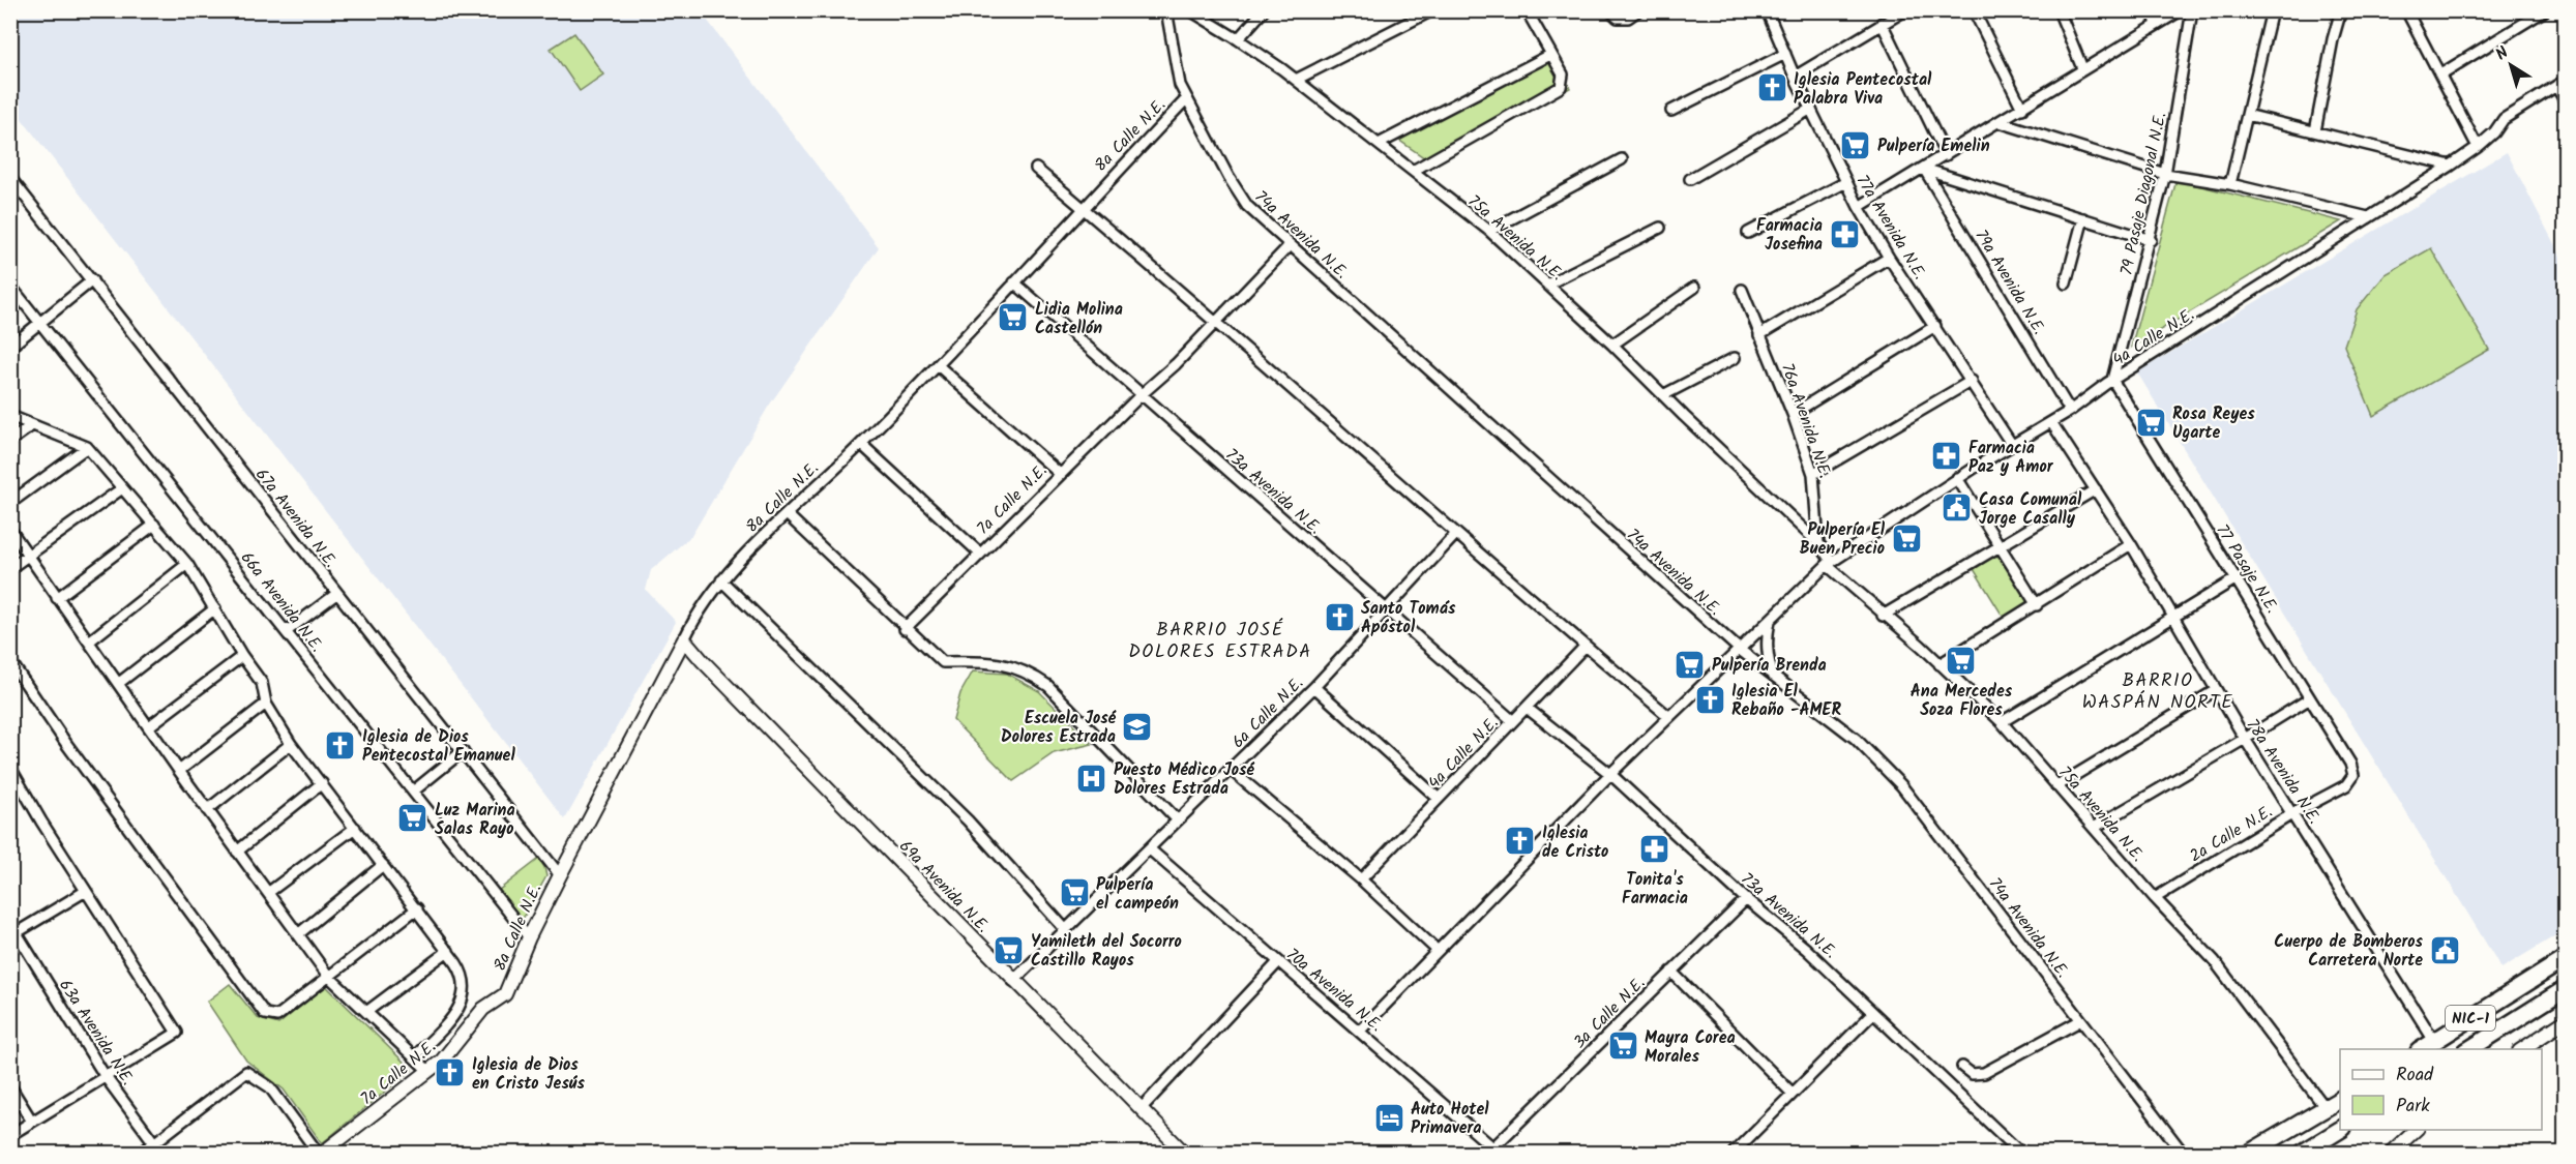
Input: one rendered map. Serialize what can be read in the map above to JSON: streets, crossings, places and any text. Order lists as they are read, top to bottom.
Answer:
{
  "streets": {
    "highway": ["NIC-1"],
    "street": [
      "8a Calle N.E.",
      "79 Pasaje Diagonal N.E.",
      "77a Avenida N.E.",
      "74a Avenida N.E.",
      "75a Avenida N.E.",
      "79a Avenida N.E.",
      "4a Calle N.E.",
      "76a Avenida N.E.",
      "73a Avenida N.E.",
      "7a Calle N.E.",
      "67a Avenida N.E.",
      "77 Pasaje N.E.",
      "66a Avenida N.E.",
      "6a Calle N.E.",
      "78a Avenida N.E.",
      "2a Calle N.E.",
      "69a Avenida N.E.",
      "70a Avenida N.E.",
      "3a Calle N.E.",
      "63a Avenida N.E."
    ]
  },
  "crossings": [
    ["8a Calle N.E.", "74a Avenida N.E."],
    ["8a Calle N.E.", "73a Avenida N.E."],
    ["8a Calle N.E.", "7a Calle N.E."],
    ["8a Calle N.E.", "67a Avenida N.E."],
    ["8a Calle N.E.", "66a Avenida N.E."],
    ["8a Calle N.E.", "69a Avenida N.E."],
    ["79 Pasaje Diagonal N.E.", "4a Calle N.E."],
    ["79 Pasaje Diagonal N.E.", "77 Pasaje N.E."],
    ["77a Avenida N.E.", "4a Calle N.E."],
    ["74a Avenida N.E.", "4a Calle N.E."],
    ["75a Avenida N.E.", "4a Calle N.E."],
    ["75a Avenida N.E.", "76a Avenida N.E."],
    ["75a Avenida N.E.", "2a Calle N.E."],
    ["79a Avenida N.E.", "4a Calle N.E."],
    ["4a Calle N.E.", "73a Avenida N.E."],
    ["4a Calle N.E.", "77 Pasaje N.E."],
    ["4a Calle N.E.", "78a Avenida N.E."],
    ["4a Calle N.E.", "70a Avenida N.E."],
    ["73a Avenida N.E.", "7a Calle N.E."],
    ["73a Avenida N.E.", "6a Calle N.E."],
    ["73a Avenida N.E.", "3a Calle N.E."],
    ["77 Pasaje N.E.", "2a Calle N.E."],
    ["6a Calle N.E.", "69a Avenida N.E."],
    ["6a Calle N.E.", "70a Avenida N.E."],
    ["78a Avenida N.E.", "2a Calle N.E."],
    ["78a Avenida N.E.", "NIC-1"],
    ["70a Avenida N.E.", "3a Calle N.E."]
  ],
  "districts": ["BARRIO JOSÉ DOLORES ESTRADA", "BARRIO WASPÁN NORTE"],
  "places": {
    "church": [
      "Iglesia Pentecostal Palabra Viva",
      "Santo Tomás Apóstol",
      "Iglesia El Rebaño -AMER",
      "Iglesia de Dios Pentecostal Emanuel",
      "Iglesia de Cristo",
      "Iglesia de Dios en Cristo Jesús"
    ],
    "supermarket": [
      "Pulpería Emelin",
      "Lidia Molina Castellón",
      "Rosa Reyes Ugarte",
      "Pulpería El Buen Precio",
      "Ana Mercedes Soza Flores",
      "Pulpería Brenda",
      "Luz Marina Salas Rayo",
      "Pulpería el campeón",
      "Yamileth del Socorro Castillo Rayos",
      "Mayra Corea Morales"
    ],
    "pharmacy": ["Farmacia Josefina", "Farmacia Paz y Amor", "Tonita's Farmacia"],
    "public building": ["Casa Comunal Jorge Casally", "Cuerpo de Bomberos Carretera Norte"],
    "school or university": ["Escuela José Dolores Estrada"],
    "hospital": ["Puesto Médico José Dolores Estrada"],
    "hotel": ["Auto Hotel Primavera"]
  },
  "legend": ["Road", "Park"],
  "north": "top left"
}
